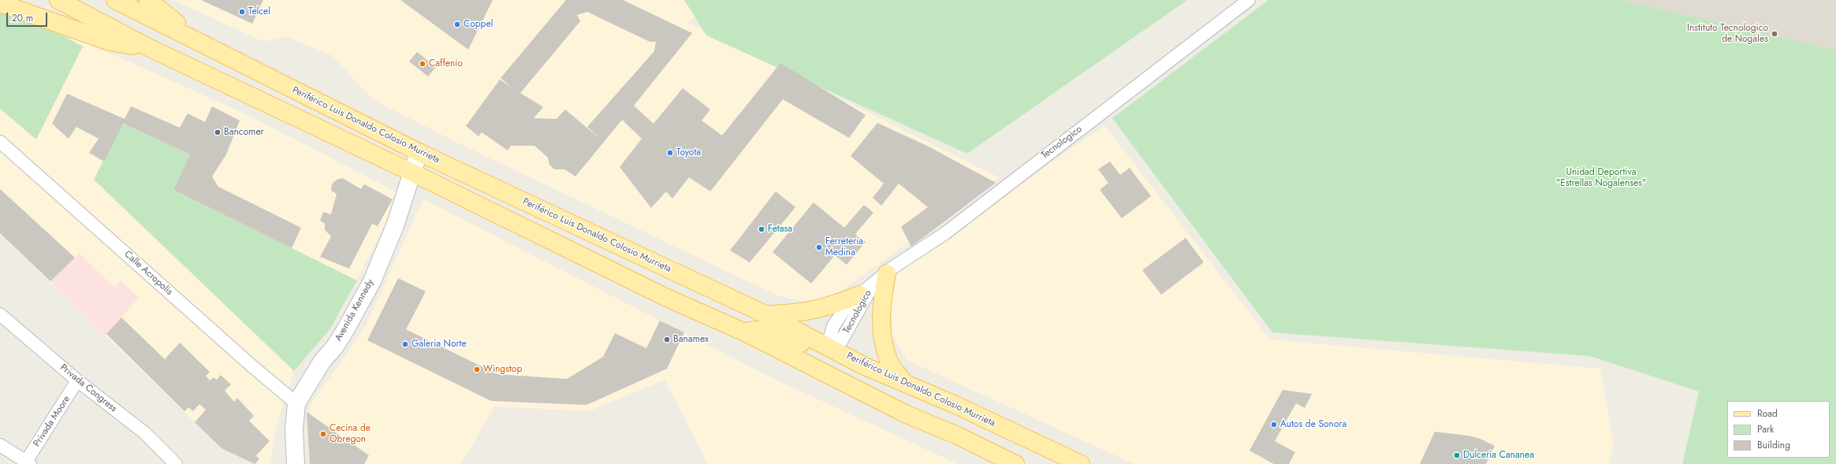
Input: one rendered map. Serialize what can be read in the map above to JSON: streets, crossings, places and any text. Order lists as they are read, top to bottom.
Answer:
{
  "streets": {
    "main road": ["Periférico Luis Donaldo Colosio Murrieta"],
    "street": [
      "Tecnologico",
      "Calle Acropolis",
      "Avenida Kennedy",
      "Privada Congress",
      "Privada Moore"
    ]
  },
  "crossings": [
    ["Periférico Luis Donaldo Colosio Murrieta", "Tecnologico"],
    ["Periférico Luis Donaldo Colosio Murrieta", "Avenida Kennedy"],
    ["Calle Acropolis", "Avenida Kennedy"],
    ["Privada Congress", "Privada Moore"]
  ],
  "parks": ["Unidad Deportiva \"Estrellas Nogalenses\""],
  "places": [
    "Telcel",
    "Coppel",
    "Instituto Tecnologico de Nogales",
    "Caffenio",
    "Bancomer",
    "Toyota",
    "Fetasa",
    "Ferreteria Medina",
    "Banamex",
    "Galeria Norte",
    "Wingstop",
    "Autos de Sonora",
    "Cecina de Obregon",
    "Dulceria Cananea"
  ],
  "legend": ["Road", "Park", "Building"],
  "scale_bar": "20 m"
}
